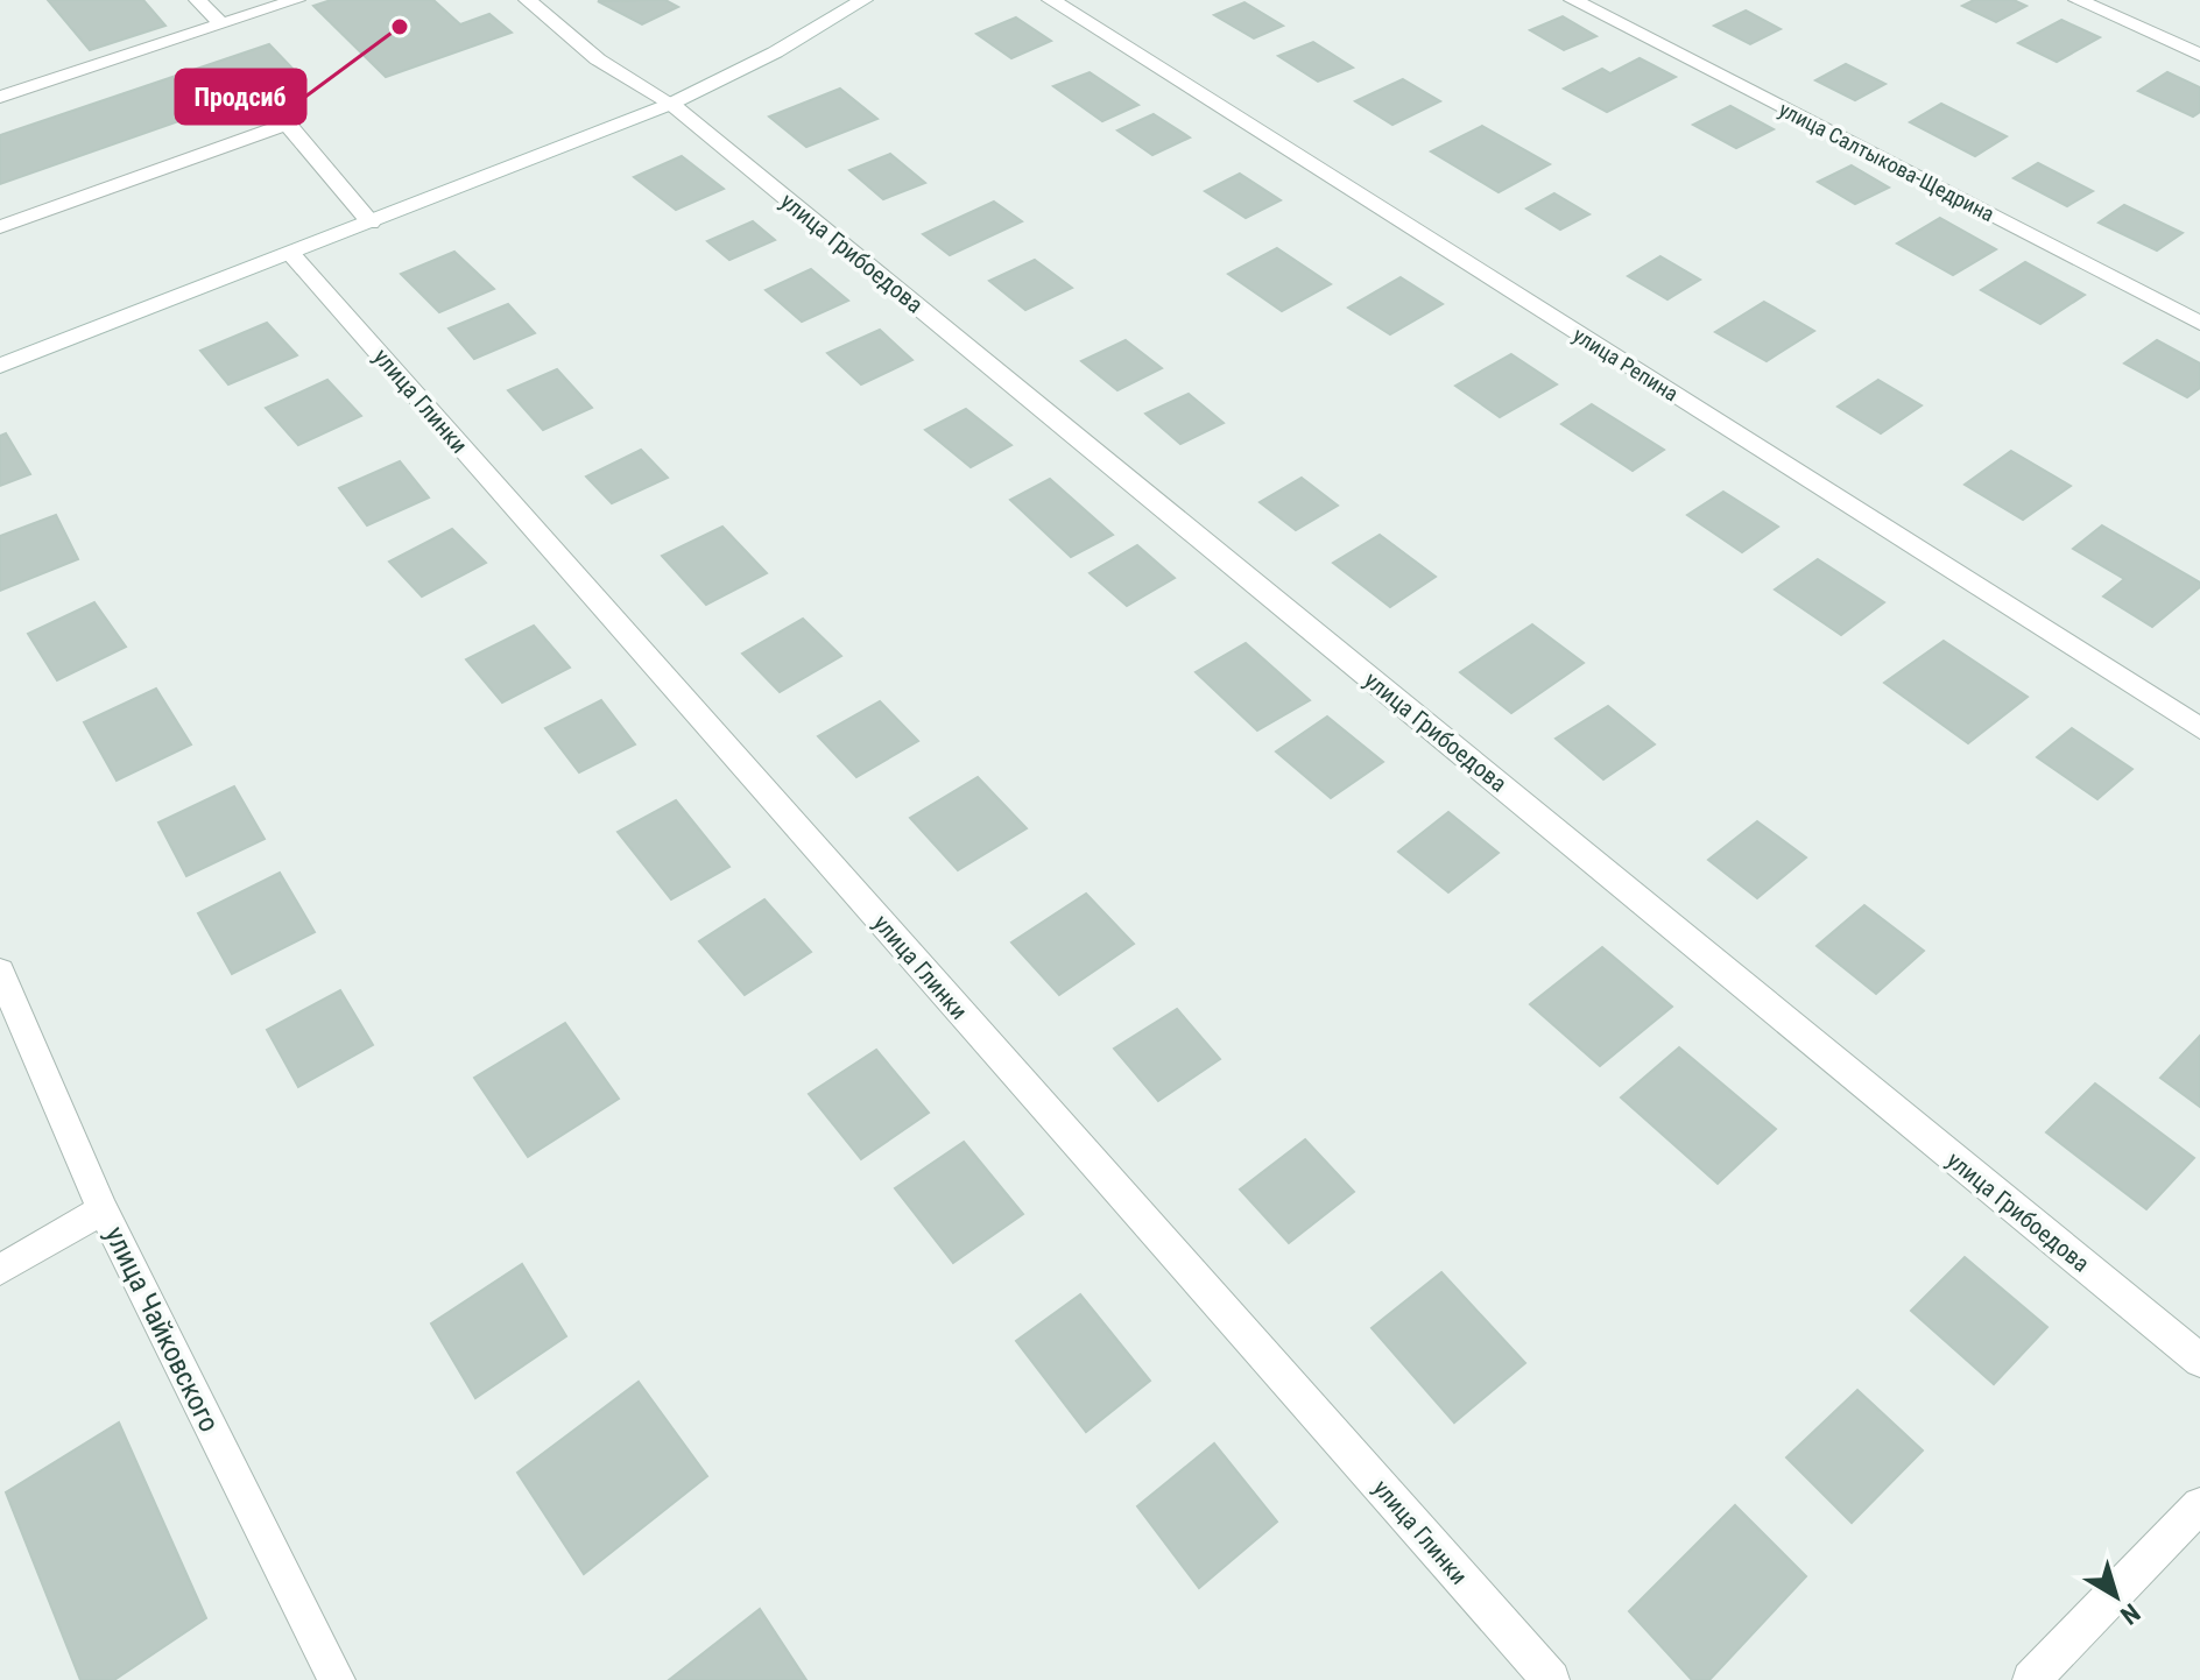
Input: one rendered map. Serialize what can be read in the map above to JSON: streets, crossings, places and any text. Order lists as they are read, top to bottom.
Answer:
{
  "streets": {
    "street": [
      "улица Салтыкова-Щедрина",
      "улица Грибоедова",
      "улица Репина",
      "улица Глинки",
      "улица Чайковского"
    ]
  },
  "places": ["Продсиб"],
  "north": "bottom right"
}
